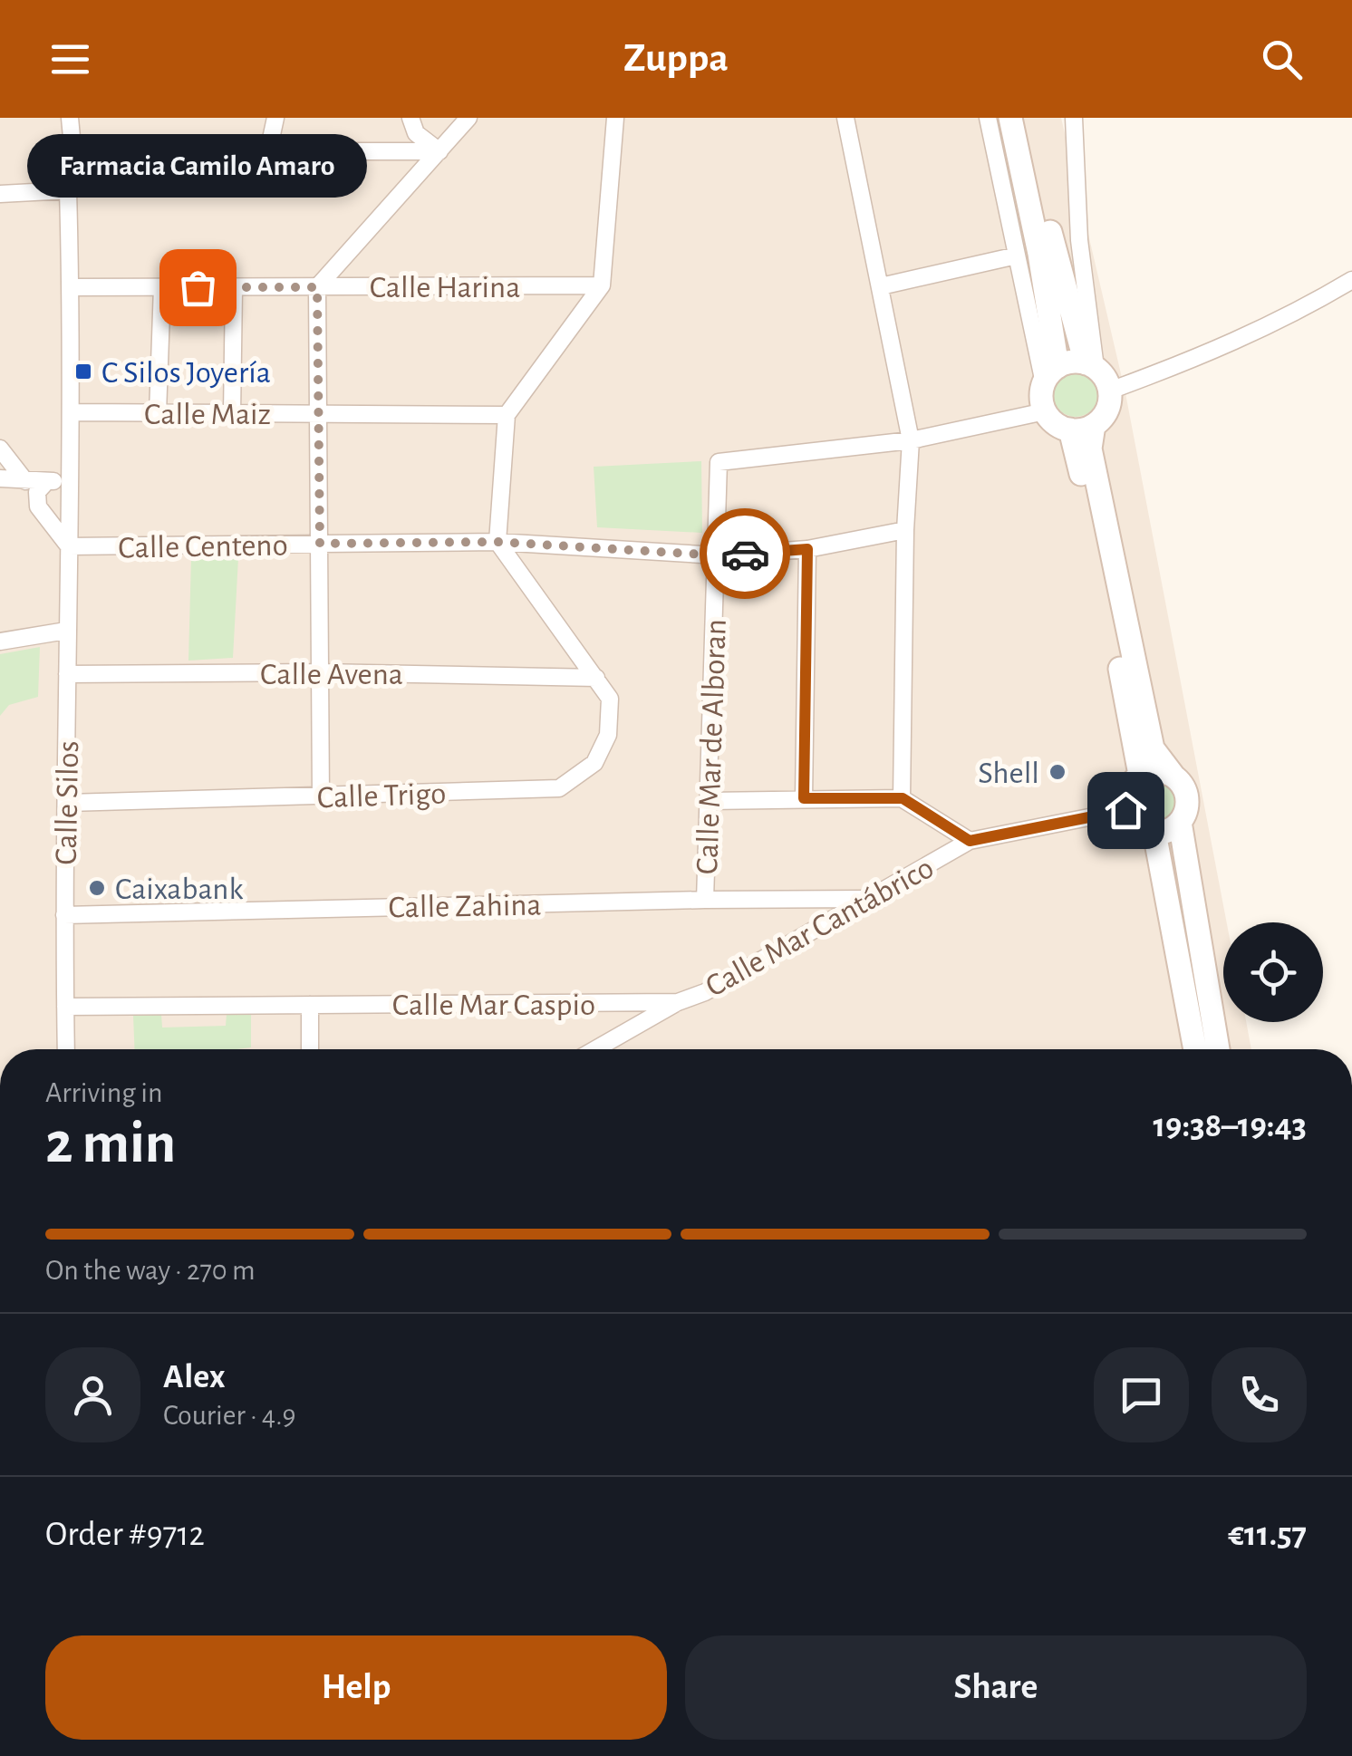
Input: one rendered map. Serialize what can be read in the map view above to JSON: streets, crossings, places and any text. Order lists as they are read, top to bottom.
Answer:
{
  "streets": {
    "street": [
      "Calle Harina",
      "Calle Maiz",
      "Calle Centeno",
      "Calle Avena",
      "Calle Mar de Alboran",
      "Calle Trigo",
      "Calle Silos",
      "Calle Zahina",
      "Calle Mar Cantábrico",
      "Calle Mar Caspio"
    ]
  },
  "crossings": [
    ["Calle Harina", "Calle Silos"],
    ["Calle Maiz", "Calle Silos"],
    ["Calle Centeno", "Calle Mar de Alboran"],
    ["Calle Centeno", "Calle Silos"],
    ["Calle Avena", "Calle Trigo"],
    ["Calle Avena", "Calle Silos"],
    ["Calle Mar de Alboran", "Calle Zahina"],
    ["Calle Trigo", "Calle Silos"],
    ["Calle Silos", "Calle Zahina"],
    ["Calle Silos", "Calle Mar Caspio"],
    ["Calle Zahina", "Calle Mar Cantábrico"],
    ["Calle Mar Cantábrico", "Calle Mar Caspio"]
  ],
  "places": {
    "other": ["Farmacia Camilo Amaro", "Shell", "Caixabank"],
    "transit": ["C Silos Joyería"]
  },
  "page": {
    "header": "Zuppa",
    "bubble": "Farmacia Camilo Amaro",
    "heading": ["2 min", "Arriving in", "19:38–19:43"],
    "panel": [
      "Alex",
      "Courier · 4.9",
      "Order #9712",
      "€11.57"
    ],
    "bar": "On the way · 270 m",
    "buttons": ["Help", "Share"]
  }
}
